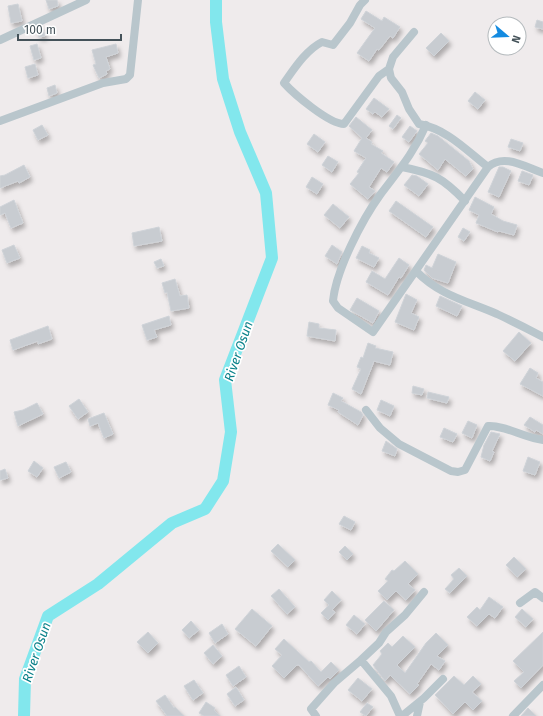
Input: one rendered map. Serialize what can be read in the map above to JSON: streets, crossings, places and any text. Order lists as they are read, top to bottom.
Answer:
{
  "water": ["River Osun"],
  "scale_bar": "100 m",
  "north": "right"
}
